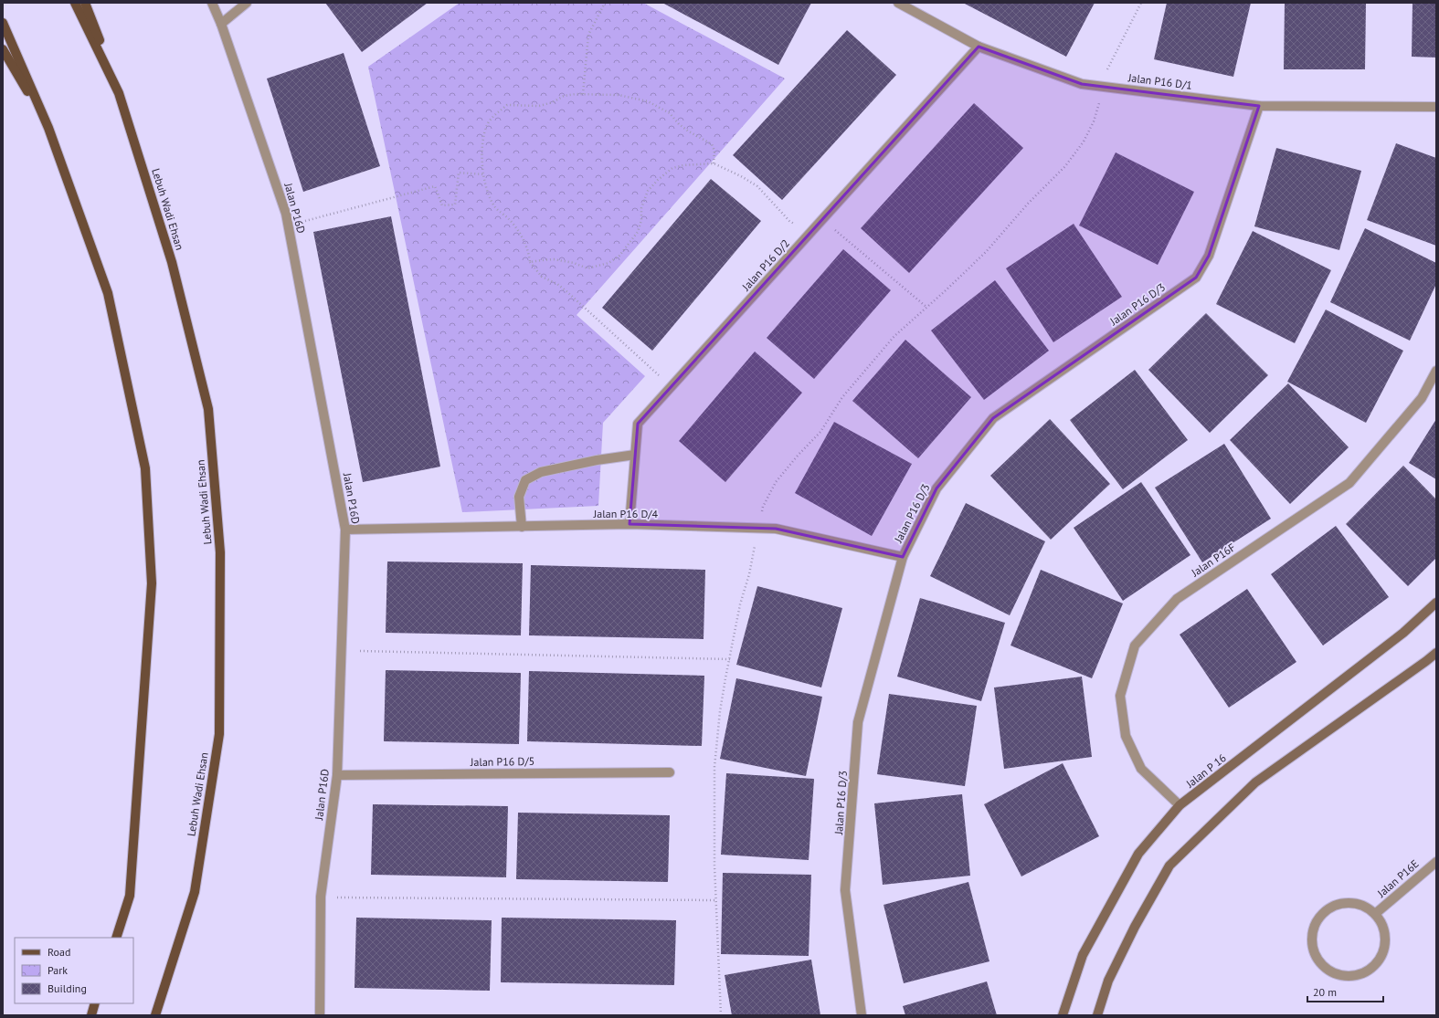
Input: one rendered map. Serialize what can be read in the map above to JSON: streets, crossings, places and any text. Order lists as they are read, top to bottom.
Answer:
{
  "streets": {
    "main road": ["Lebuh Wadi Ehsan"],
    "street": [
      "Jalan P16 D/1",
      "Jalan P16D",
      "Jalan P16 D/2",
      "Jalan P16 D/3",
      "Jalan P16 D/4",
      "Jalan P16F",
      "Jalan P16 D/5",
      "Jalan P 16",
      "Jalan P16E"
    ]
  },
  "crossings": [
    ["Jalan P16 D/1", "Jalan P16 D/2"],
    ["Jalan P16 D/1", "Jalan P16 D/3"],
    ["Jalan P16D", "Jalan P16 D/4"],
    ["Jalan P16D", "Jalan P16 D/5"],
    ["Jalan P16 D/2", "Jalan P16 D/4"],
    ["Jalan P16 D/3", "Jalan P16 D/4"],
    ["Jalan P16F", "Jalan P 16"]
  ],
  "legend": ["Road", "Park", "Building"],
  "scale_bar": "20 m"
}
